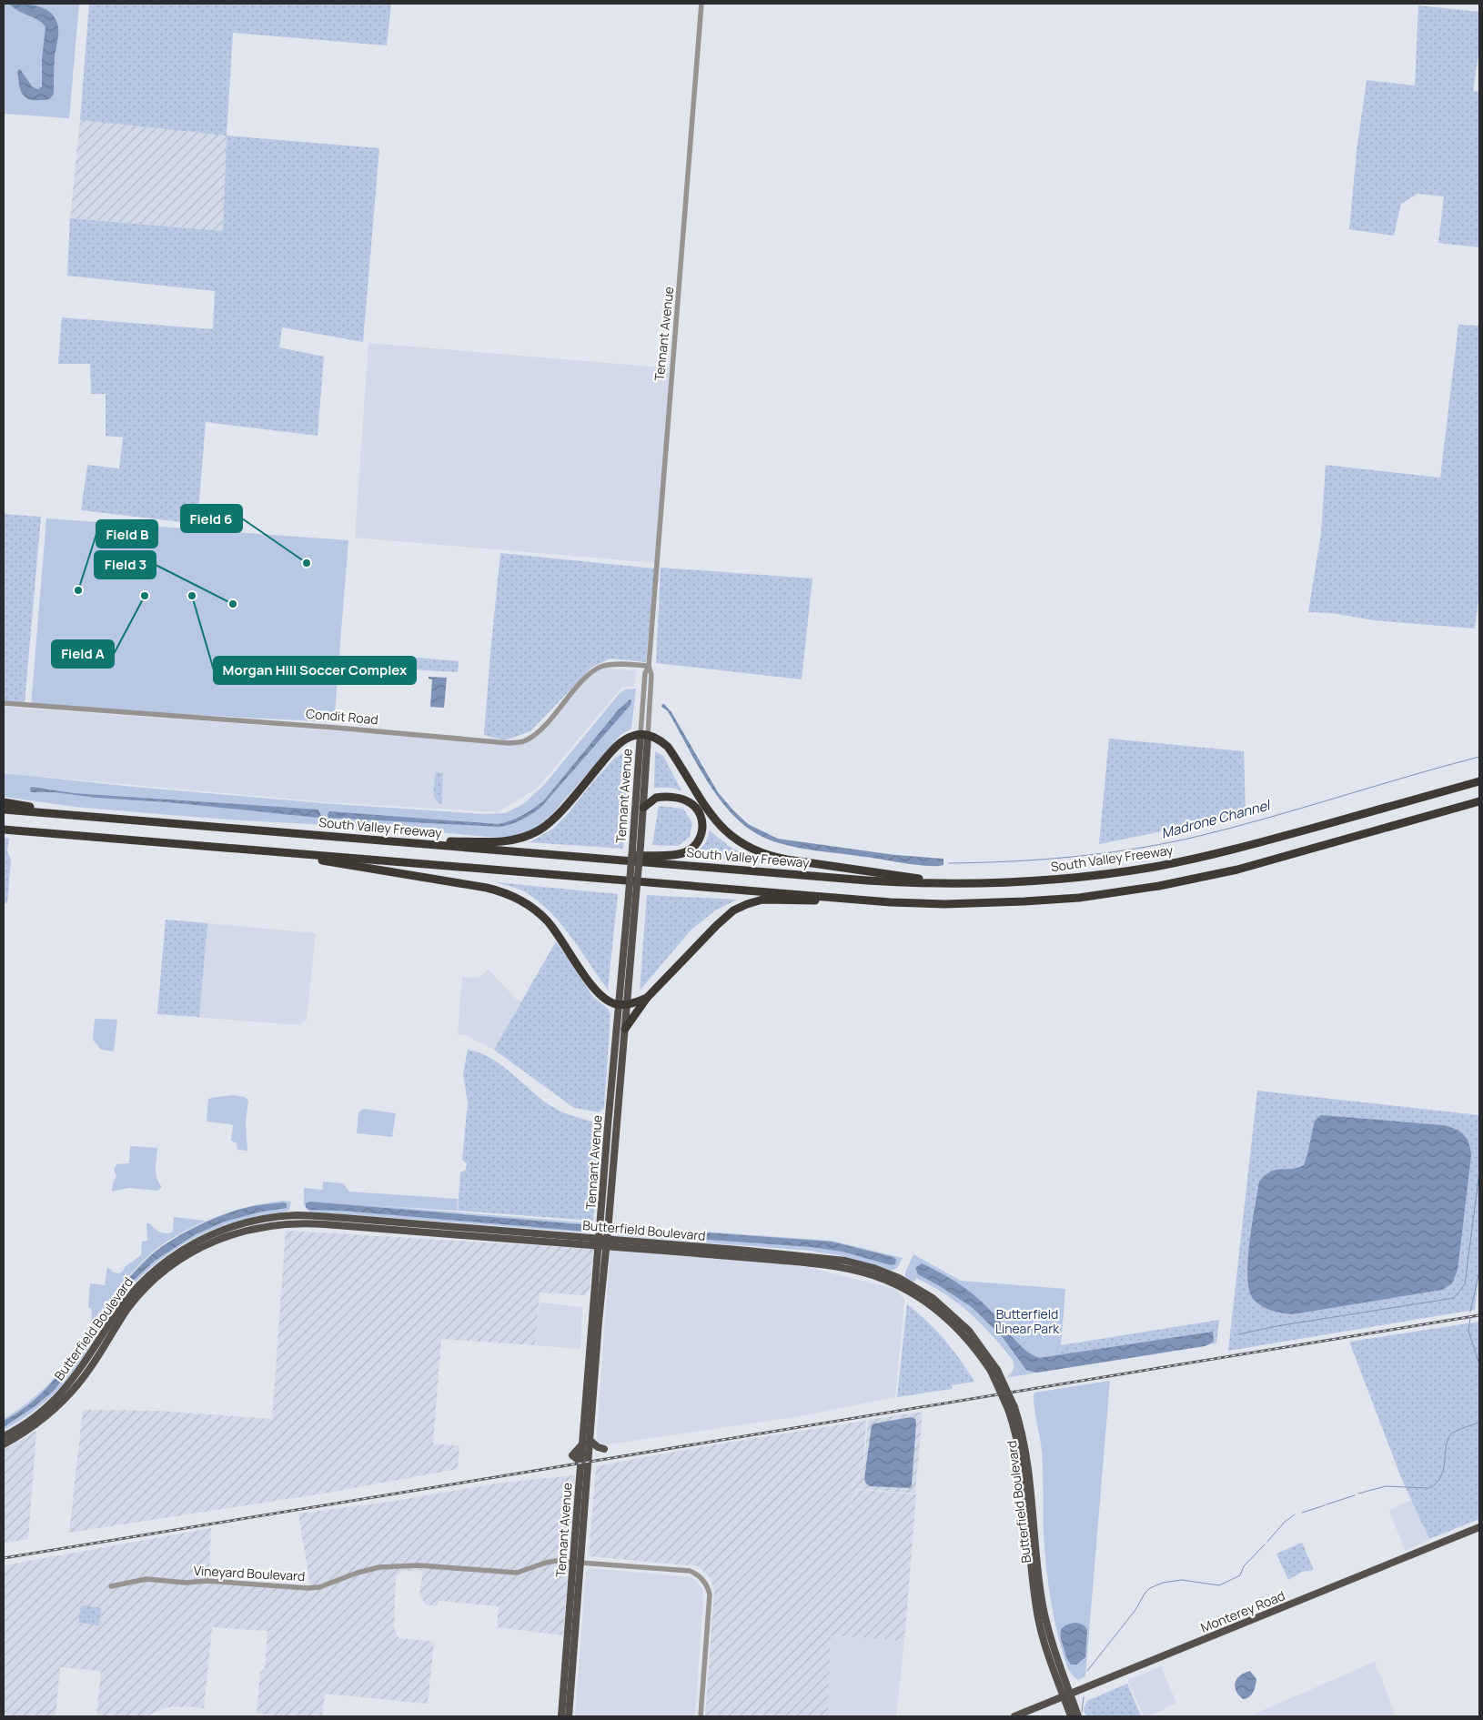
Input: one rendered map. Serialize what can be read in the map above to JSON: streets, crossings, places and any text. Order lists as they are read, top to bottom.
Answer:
{
  "streets": {
    "highway": ["South Valley Freeway"],
    "main road": ["Tennant Avenue", "Butterfield Boulevard", "Monterey Road"],
    "street": ["Condit Road", "Vineyard Boulevard"]
  },
  "crossings": [
    ["Tennant Avenue", "Condit Road"],
    ["Tennant Avenue", "Butterfield Boulevard"],
    ["Tennant Avenue", "Vineyard Boulevard"],
    ["Butterfield Boulevard", "Monterey Road"]
  ],
  "water": ["Madrone Channel"],
  "parks": ["Butterfield Linear Park"],
  "places": [
    "Field 6",
    "Field B",
    "Field A",
    "Morgan Hill Soccer Complex",
    "Field 3"
  ]
}
